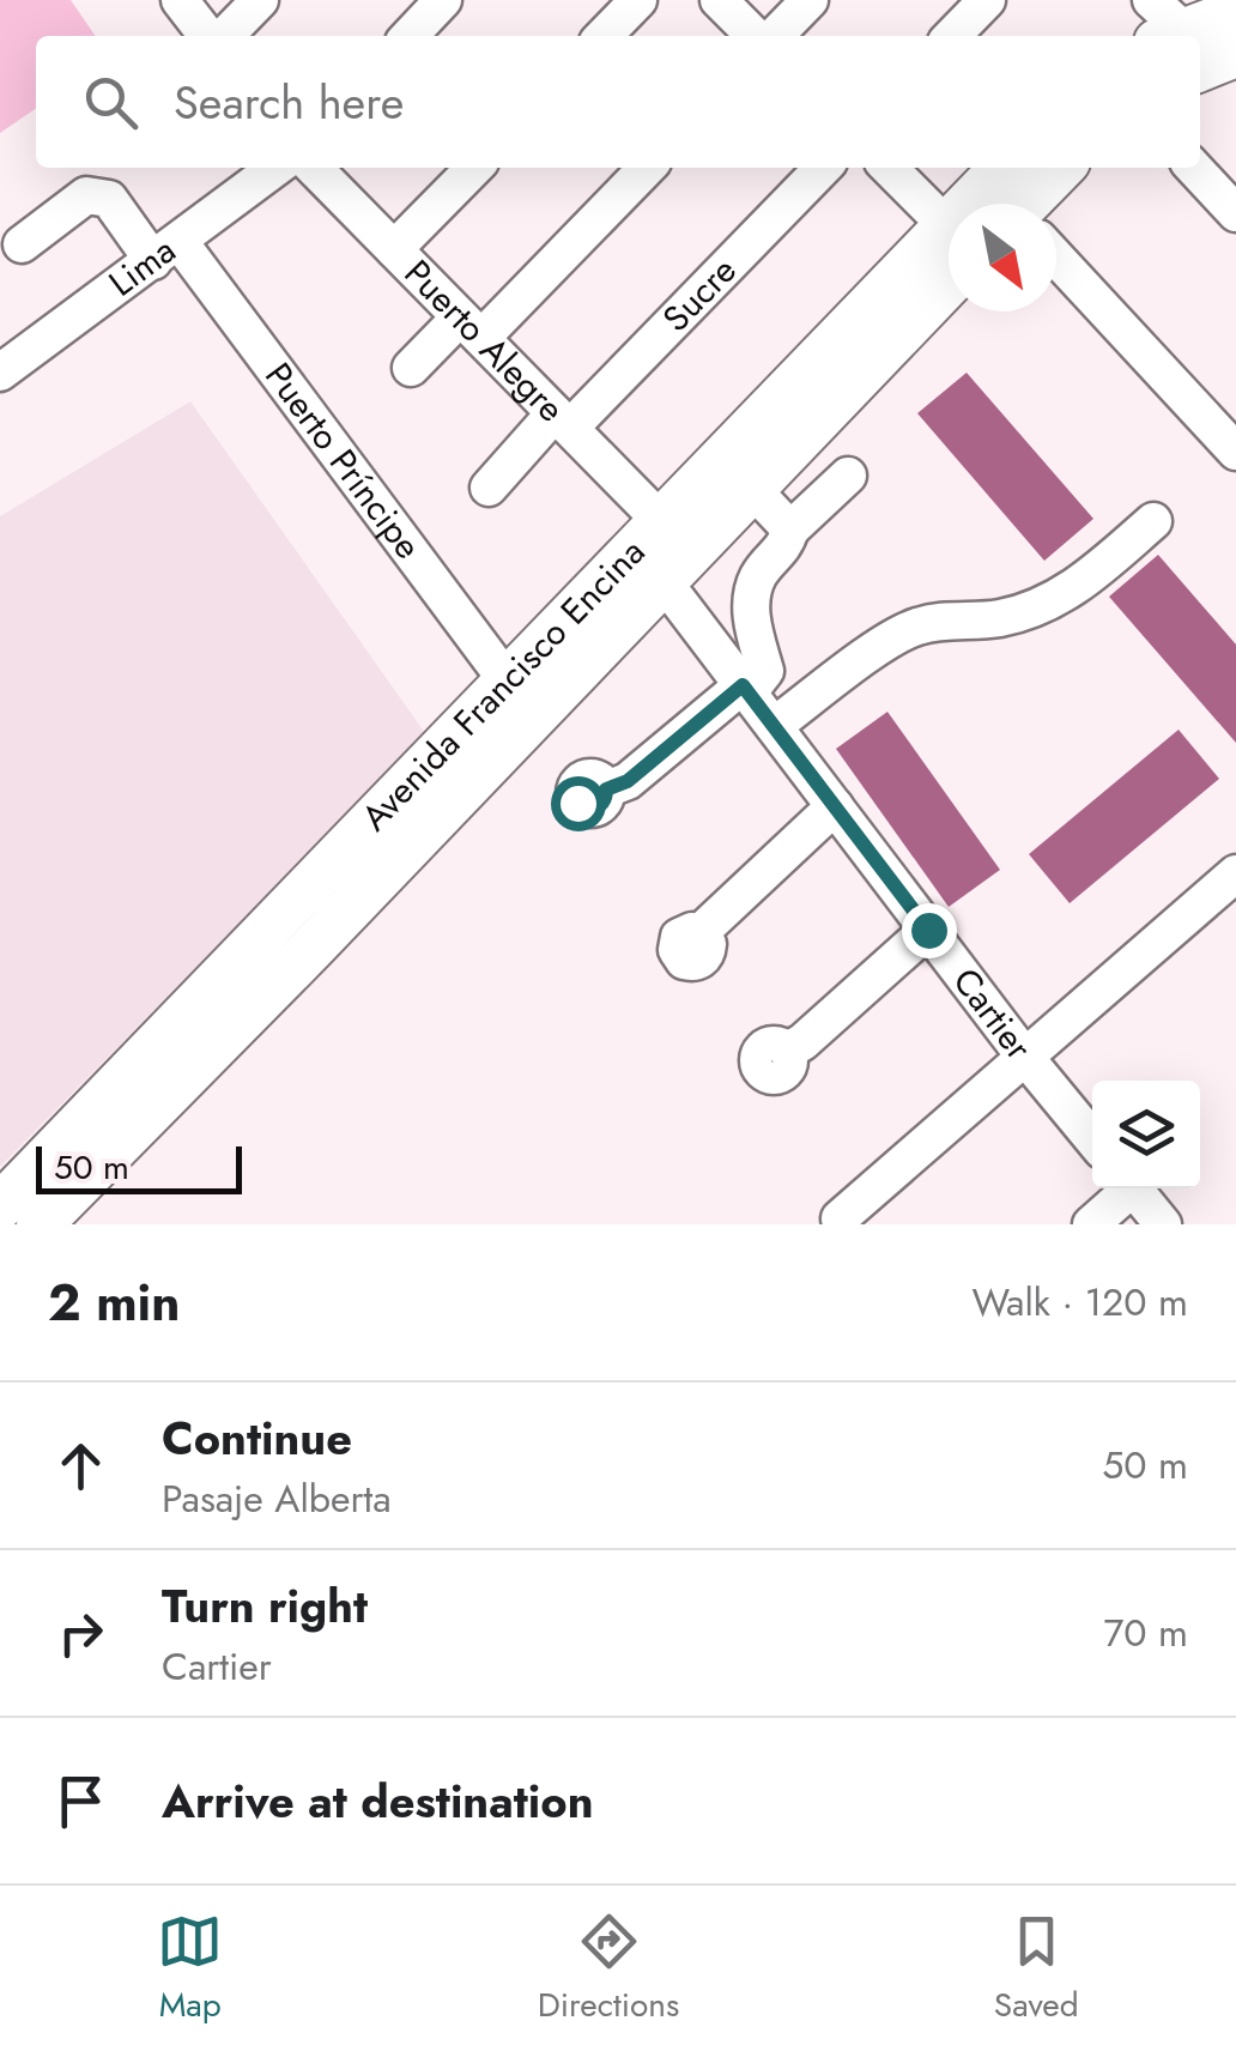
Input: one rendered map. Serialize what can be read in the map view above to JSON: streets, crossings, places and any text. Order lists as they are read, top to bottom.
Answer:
{
  "streets": {
    "main road": ["Avenida Francisco Encina"],
    "street": [
      "Lima",
      "Sucre",
      "Puerto Alegre",
      "Puerto Príncipe",
      "Cartier"
    ]
  },
  "crossings": [
    ["Lima", "Puerto Príncipe"],
    ["Sucre", "Puerto Alegre"],
    ["Puerto Alegre", "Avenida Francisco Encina"],
    ["Puerto Príncipe", "Avenida Francisco Encina"],
    ["Avenida Francisco Encina", "Cartier"]
  ],
  "scale_bar": "50 m",
  "north": "bottom right",
  "page": {
    "search": "Search here",
    "scale": "50 m",
    "heading": ["2 min", "Walk · 120 m"],
    "list": [
      ["Continue", "Pasaje Alberta", "50 m"],
      ["Turn right", "Cartier", "70 m"],
      "Arrive at destination"
    ],
    "nav": ["Map", "Directions", "Saved"]
  }
}
